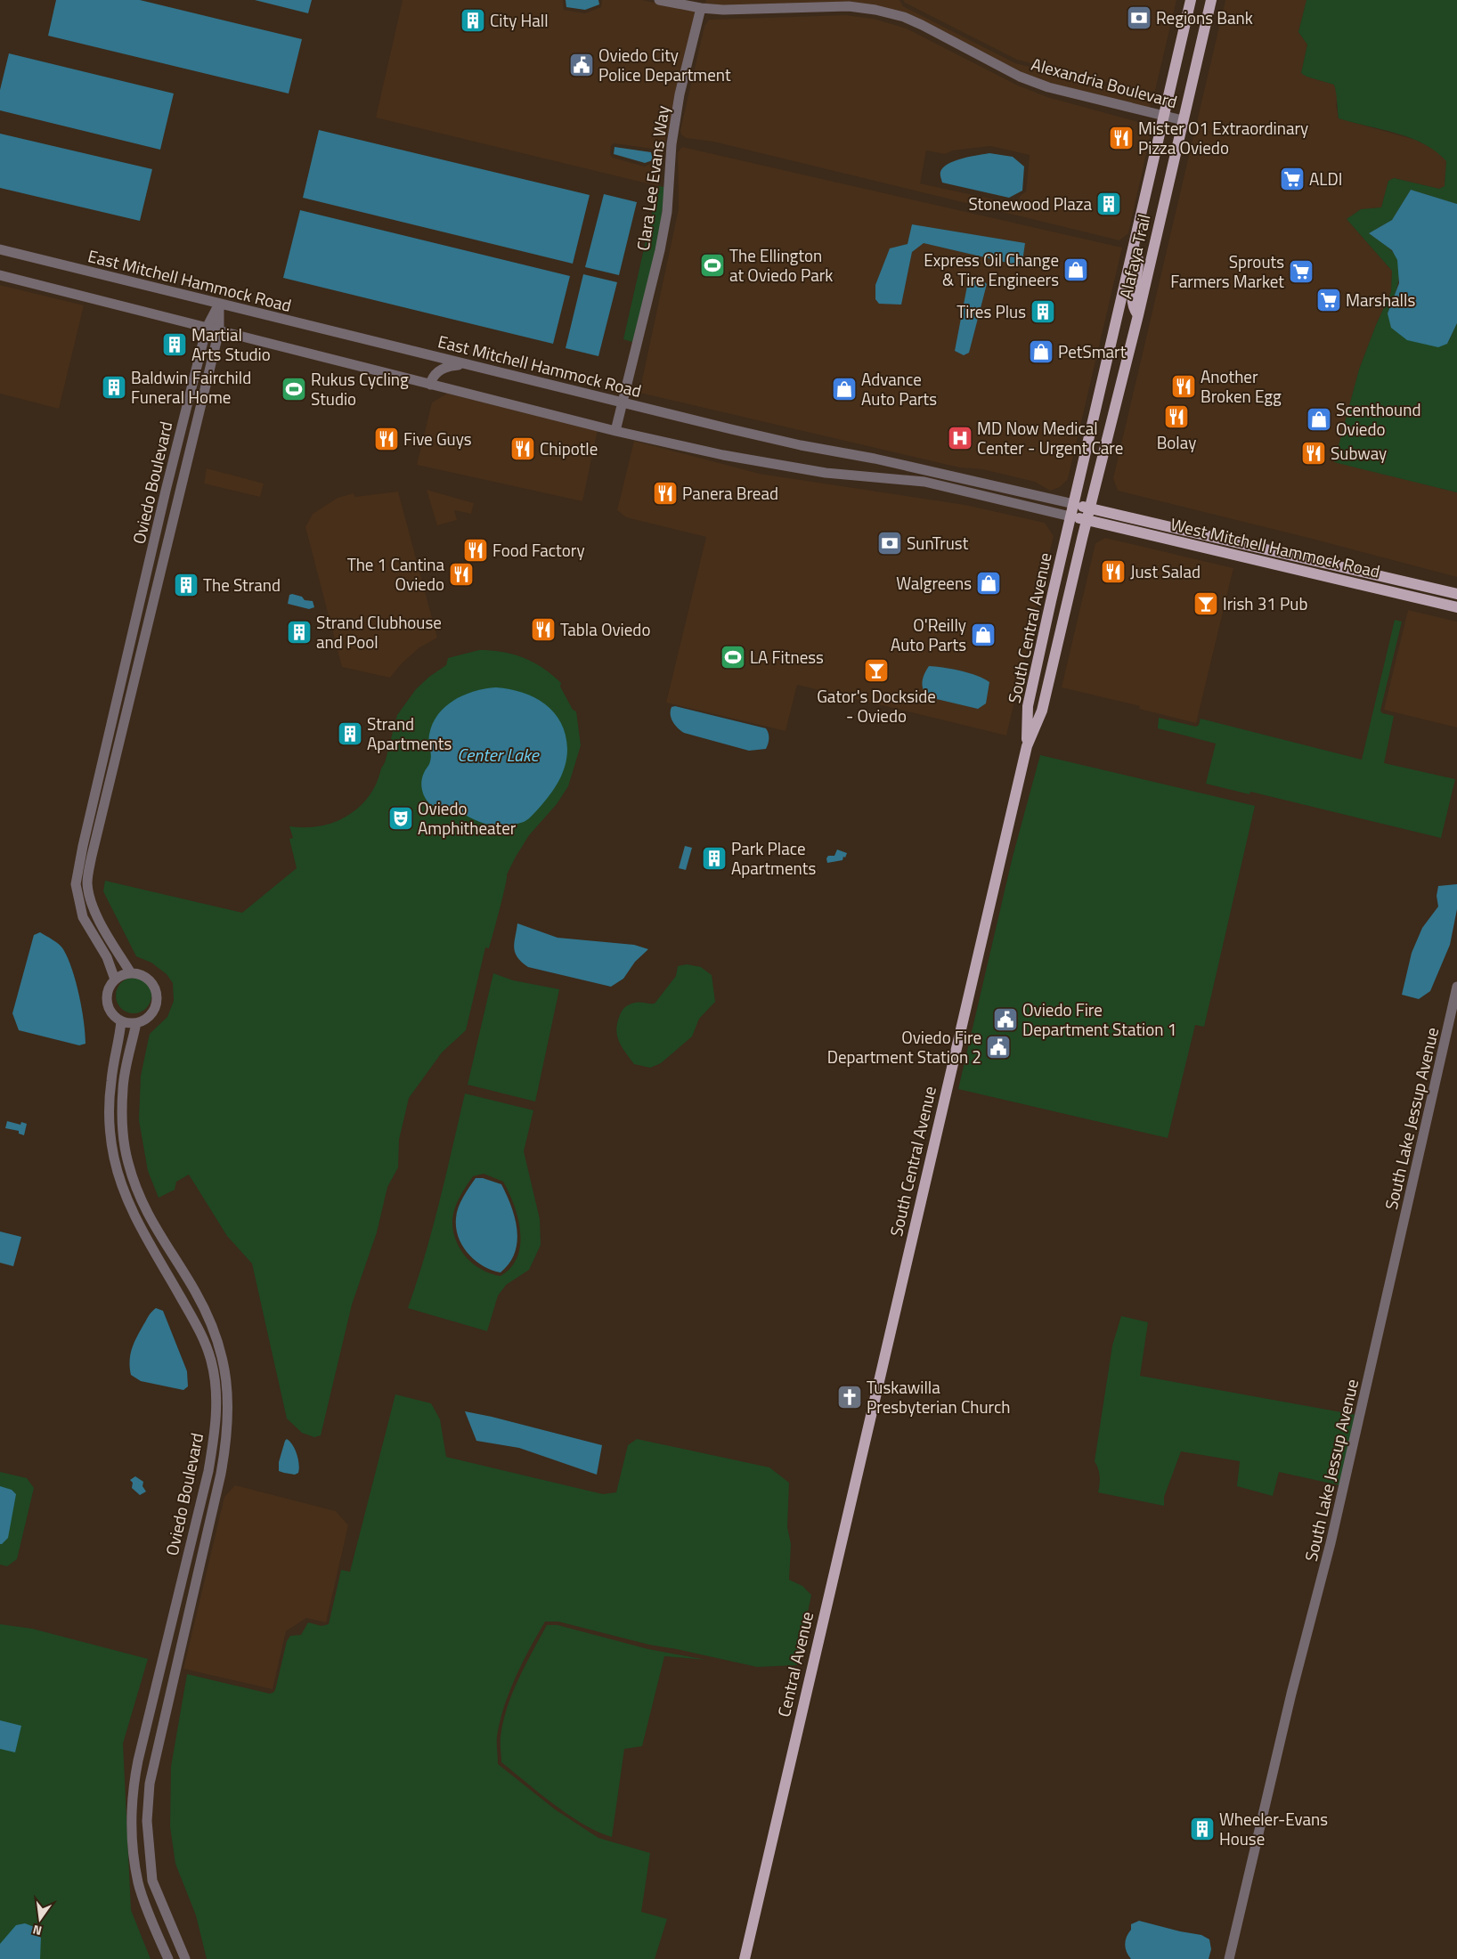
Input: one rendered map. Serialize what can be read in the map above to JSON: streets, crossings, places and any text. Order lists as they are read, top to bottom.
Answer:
{
  "streets": {
    "main road": [
      "Alafaya Trail",
      "West Mitchell Hammock Road",
      "South Central Avenue",
      "Central Avenue"
    ],
    "street": [
      "Alexandria Boulevard",
      "Clara Lee Evans Way",
      "East Mitchell Hammock Road",
      "Oviedo Boulevard",
      "South Lake Jessup Avenue"
    ]
  },
  "crossings": [
    ["Alexandria Boulevard", "Clara Lee Evans Way"],
    ["Alexandria Boulevard", "Alafaya Trail"],
    ["Clara Lee Evans Way", "East Mitchell Hammock Road"],
    ["Alafaya Trail", "East Mitchell Hammock Road"],
    ["Alafaya Trail", "West Mitchell Hammock Road"],
    ["Alafaya Trail", "South Central Avenue"],
    ["East Mitchell Hammock Road", "Oviedo Boulevard"],
    ["East Mitchell Hammock Road", "West Mitchell Hammock Road"],
    ["West Mitchell Hammock Road", "South Central Avenue"],
    ["South Central Avenue", "Central Avenue"]
  ],
  "water": ["Center Lake"],
  "places": {
    "bank": ["Regions Bank", "SunTrust"],
    "building": [
      "City Hall",
      "Stonewood Plaza",
      "Tires Plus",
      "Martial Arts Studio",
      "Baldwin Fairchild Funeral Home",
      "The Strand",
      "Strand Clubhouse and Pool",
      "Strand Apartments",
      "Park Place Apartments",
      "Wheeler-Evans House"
    ],
    "public building": ["Oviedo City Police Department", "Oviedo Fire Department Station 1", "Oviedo Fire Department Station 2"],
    "restaurant": [
      "Mister O1 Extraordinary Pizza Oviedo",
      "Another Broken Egg",
      "Bolay",
      "Five Guys",
      "Chipotle",
      "Subway",
      "Panera Bread",
      "Food Factory",
      "Just Salad",
      "The 1 Cantina Oviedo",
      "Tabla Oviedo"
    ],
    "supermarket": ["ALDI", "Sprouts Farmers Market", "Marshalls"],
    "sports": ["The Ellington at Oviedo Park", "Rukus Cycling Studio", "LA Fitness"],
    "shop": [
      "Express Oil Change & Tire Engineers",
      "PetSmart",
      "Advance Auto Parts",
      "Scenthound Oviedo",
      "Walgreens",
      "O'Reilly Auto Parts"
    ],
    "hospital": ["MD Now Medical Center - Urgent Care"],
    "bar": ["Irish 31 Pub", "Gator's Dockside - Oviedo"],
    "theatre": ["Oviedo Amphitheater"],
    "church": ["Tuskawilla Presbyterian Church"]
  },
  "north": "bottom"
}
